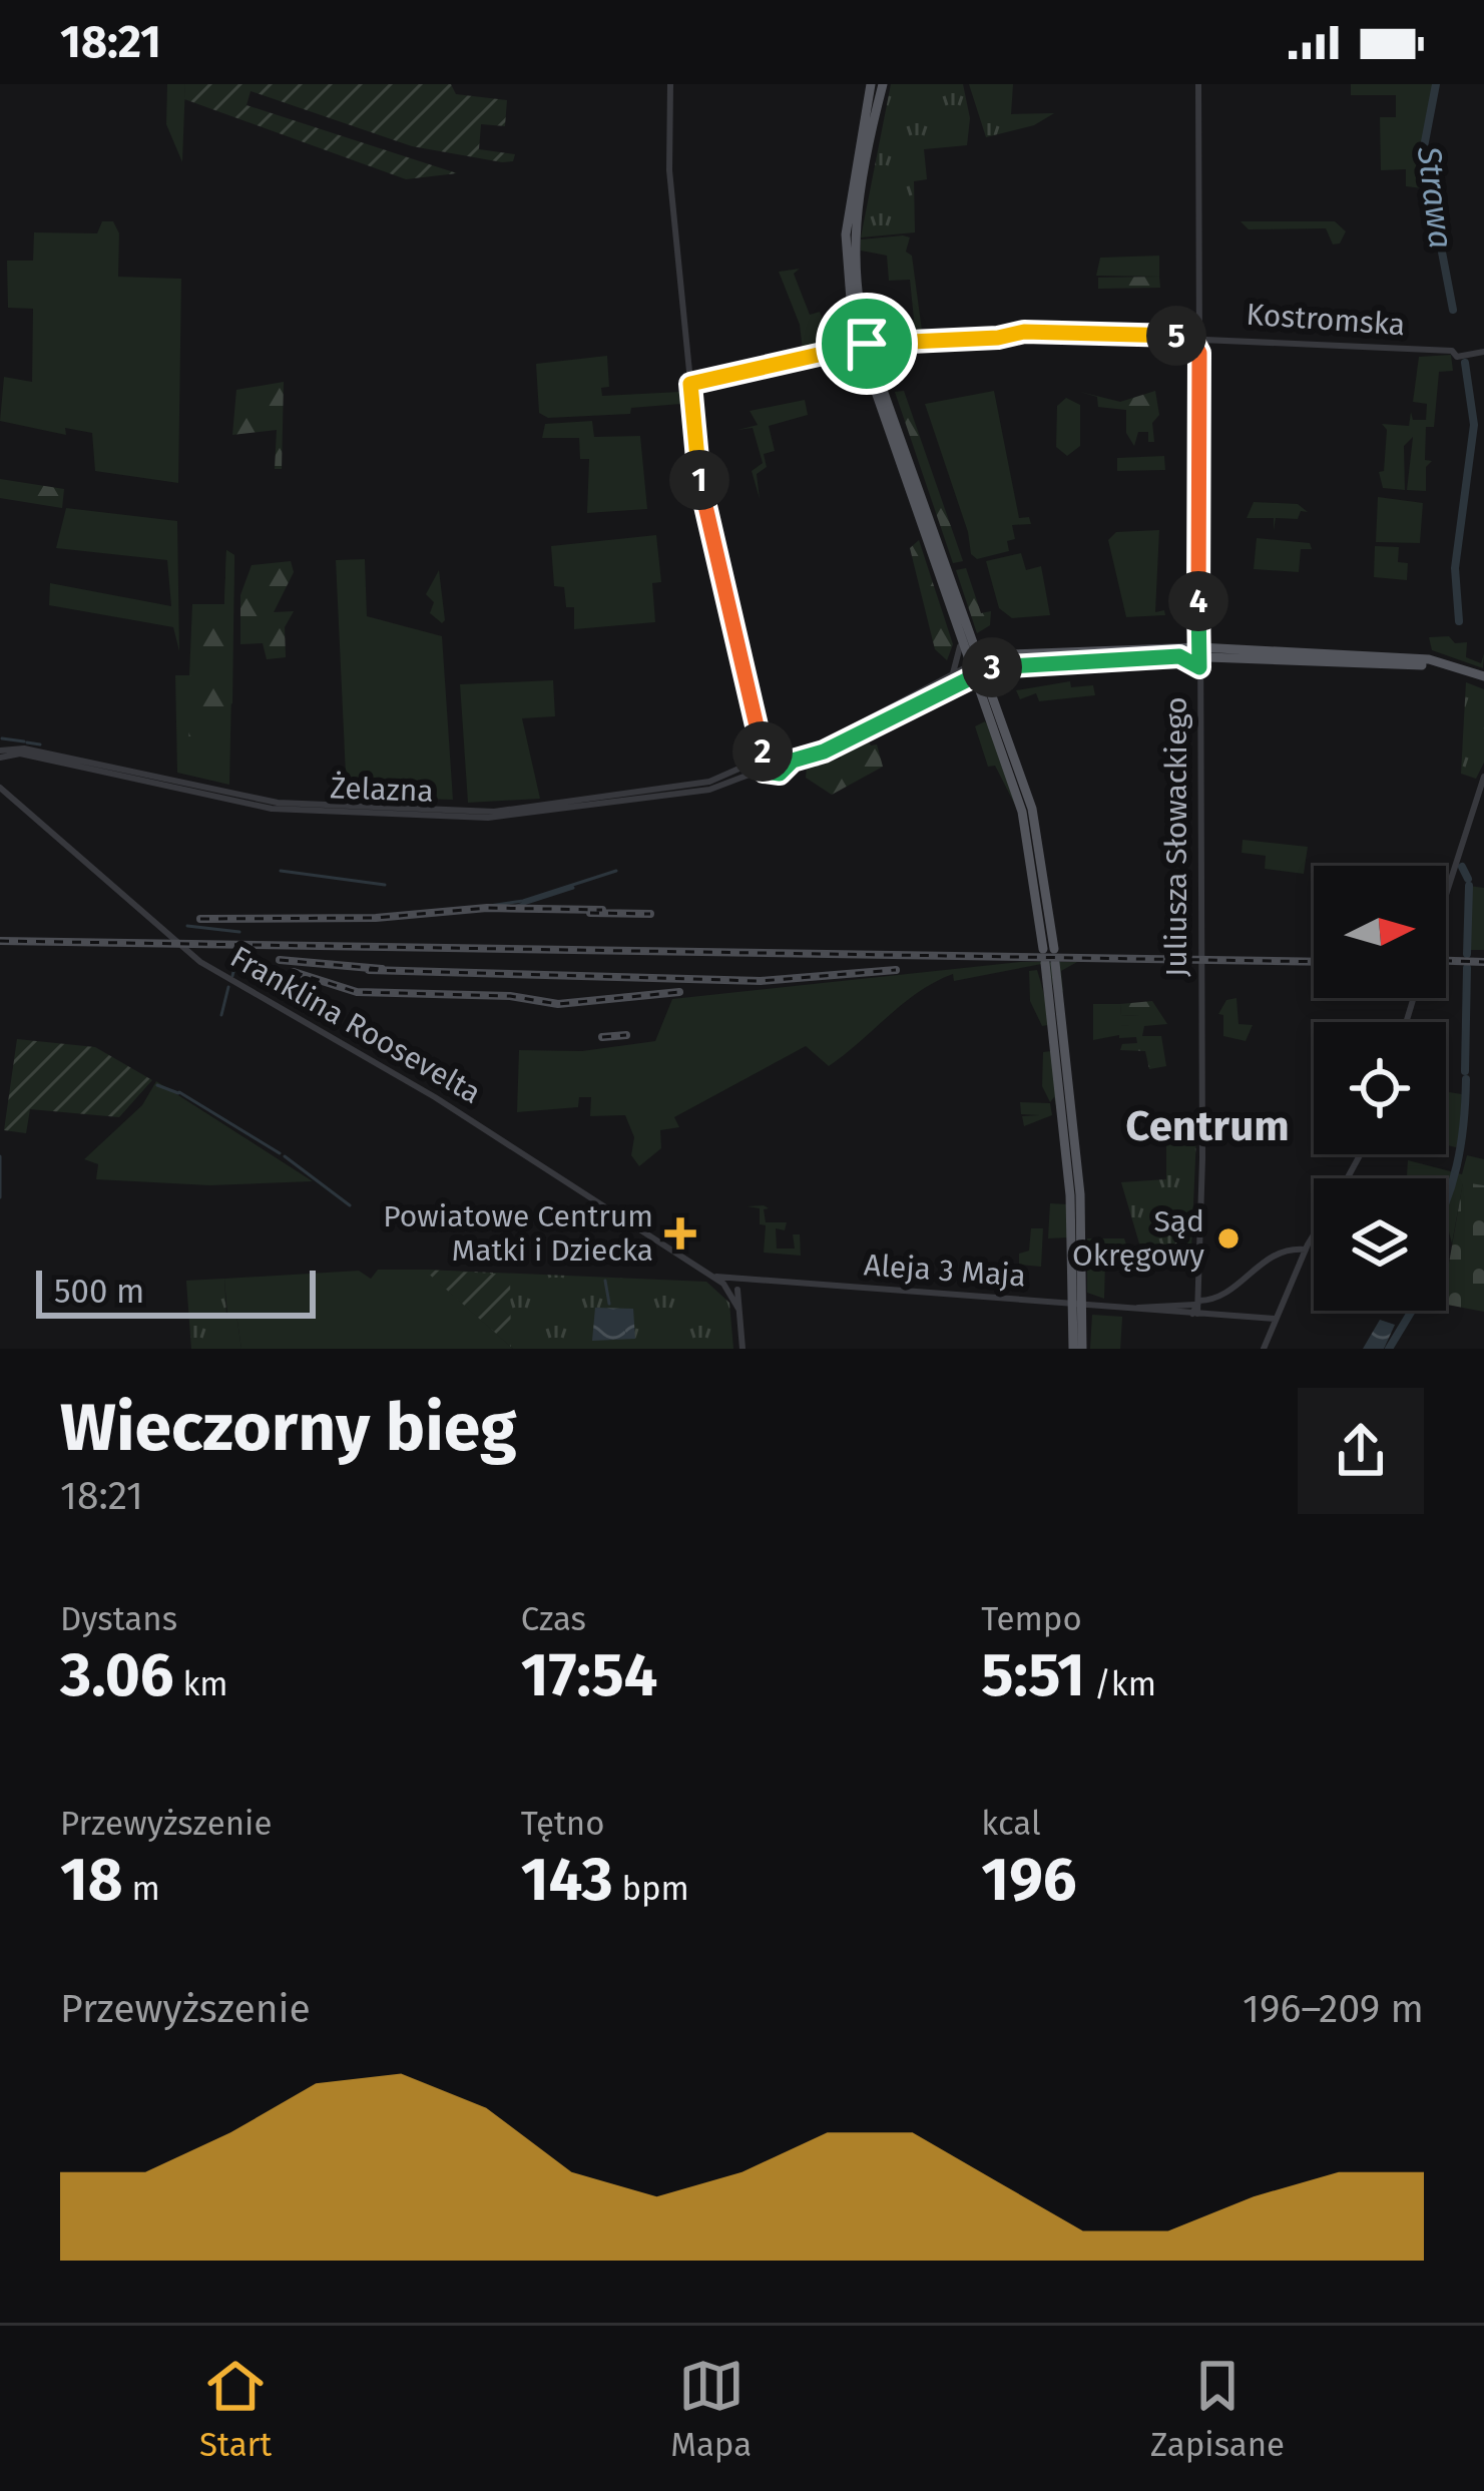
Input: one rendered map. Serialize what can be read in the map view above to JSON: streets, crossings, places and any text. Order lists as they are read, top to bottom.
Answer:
{
  "streets": {
    "street": [
      "Kostromska",
      "Żelazna",
      "Juliusza Słowackiego",
      "Franklina Roosevelta",
      "Aleja 3 Maja"
    ]
  },
  "crossings": [
    ["Kostromska", "Juliusza Słowackiego"],
    ["Juliusza Słowackiego", "Aleja 3 Maja"],
    ["Franklina Roosevelta", "Aleja 3 Maja"]
  ],
  "districts": ["Centrum"],
  "water": ["Strawa"],
  "places": {
    "health": ["Powiatowe Centrum Matki i Dziecka"],
    "other": ["Sąd Okręgowy"]
  },
  "scale_bar": "500 m",
  "north": "right",
  "page": {
    "status": "18:21",
    "pins": [
      "5",
      "1",
      "4",
      "3",
      "2"
    ],
    "scale": "500 m",
    "heading": ["Wieczorny bieg", "18:21"],
    "stats": [
      ["Dystans", "3.06 km"],
      ["Czas", "17:54"],
      ["Tempo", "5:51 /km"],
      ["Przewyższenie", "18 m"],
      ["Tętno", "143 bpm"],
      ["kcal", "196"]
    ],
    "chart": ["Przewyższenie", "196–209 m"],
    "tabs": ["Start", "Mapa", "Zapisane"]
  }
}
